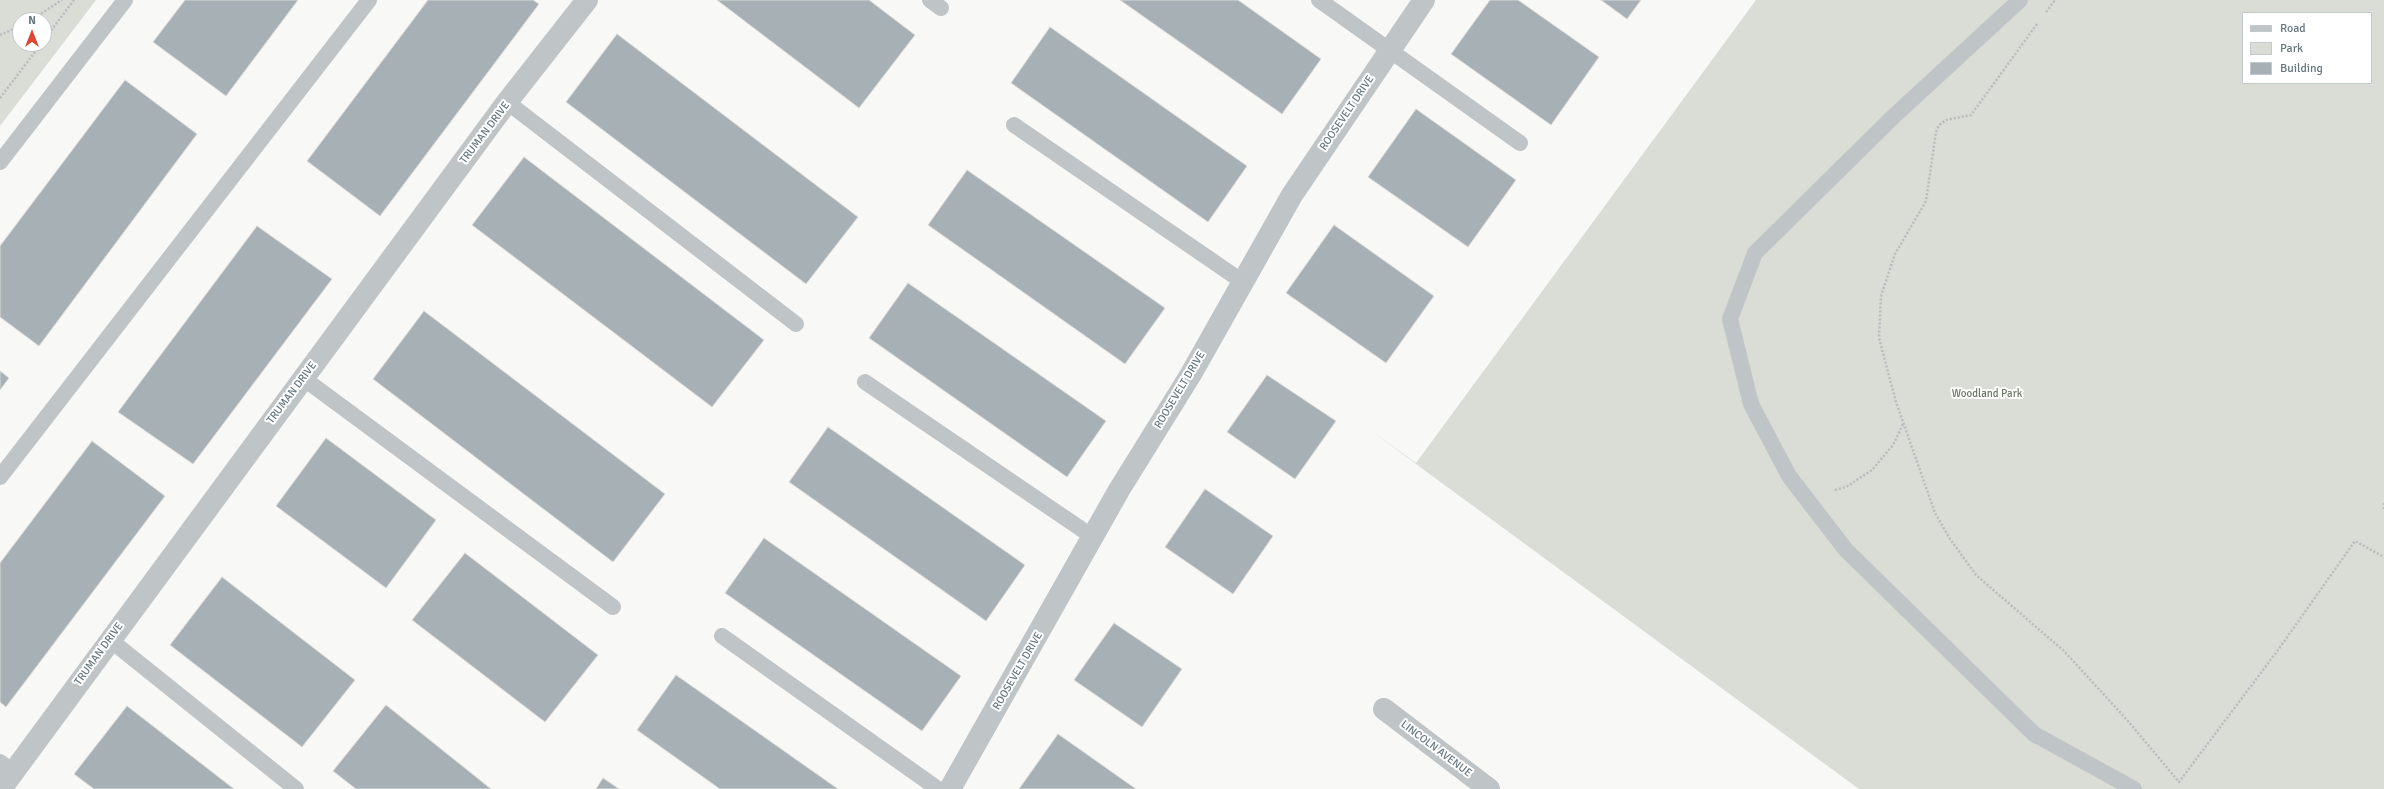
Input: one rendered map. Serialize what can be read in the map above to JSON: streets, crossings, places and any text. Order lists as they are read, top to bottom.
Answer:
{
  "streets": {
    "street": ["ROOSEVELT DRIVE", "TRUMAN DRIVE", "LINCOLN AVENUE"]
  },
  "parks": ["Woodland Park"],
  "legend": ["Road", "Park", "Building"],
  "north": "top"
}
